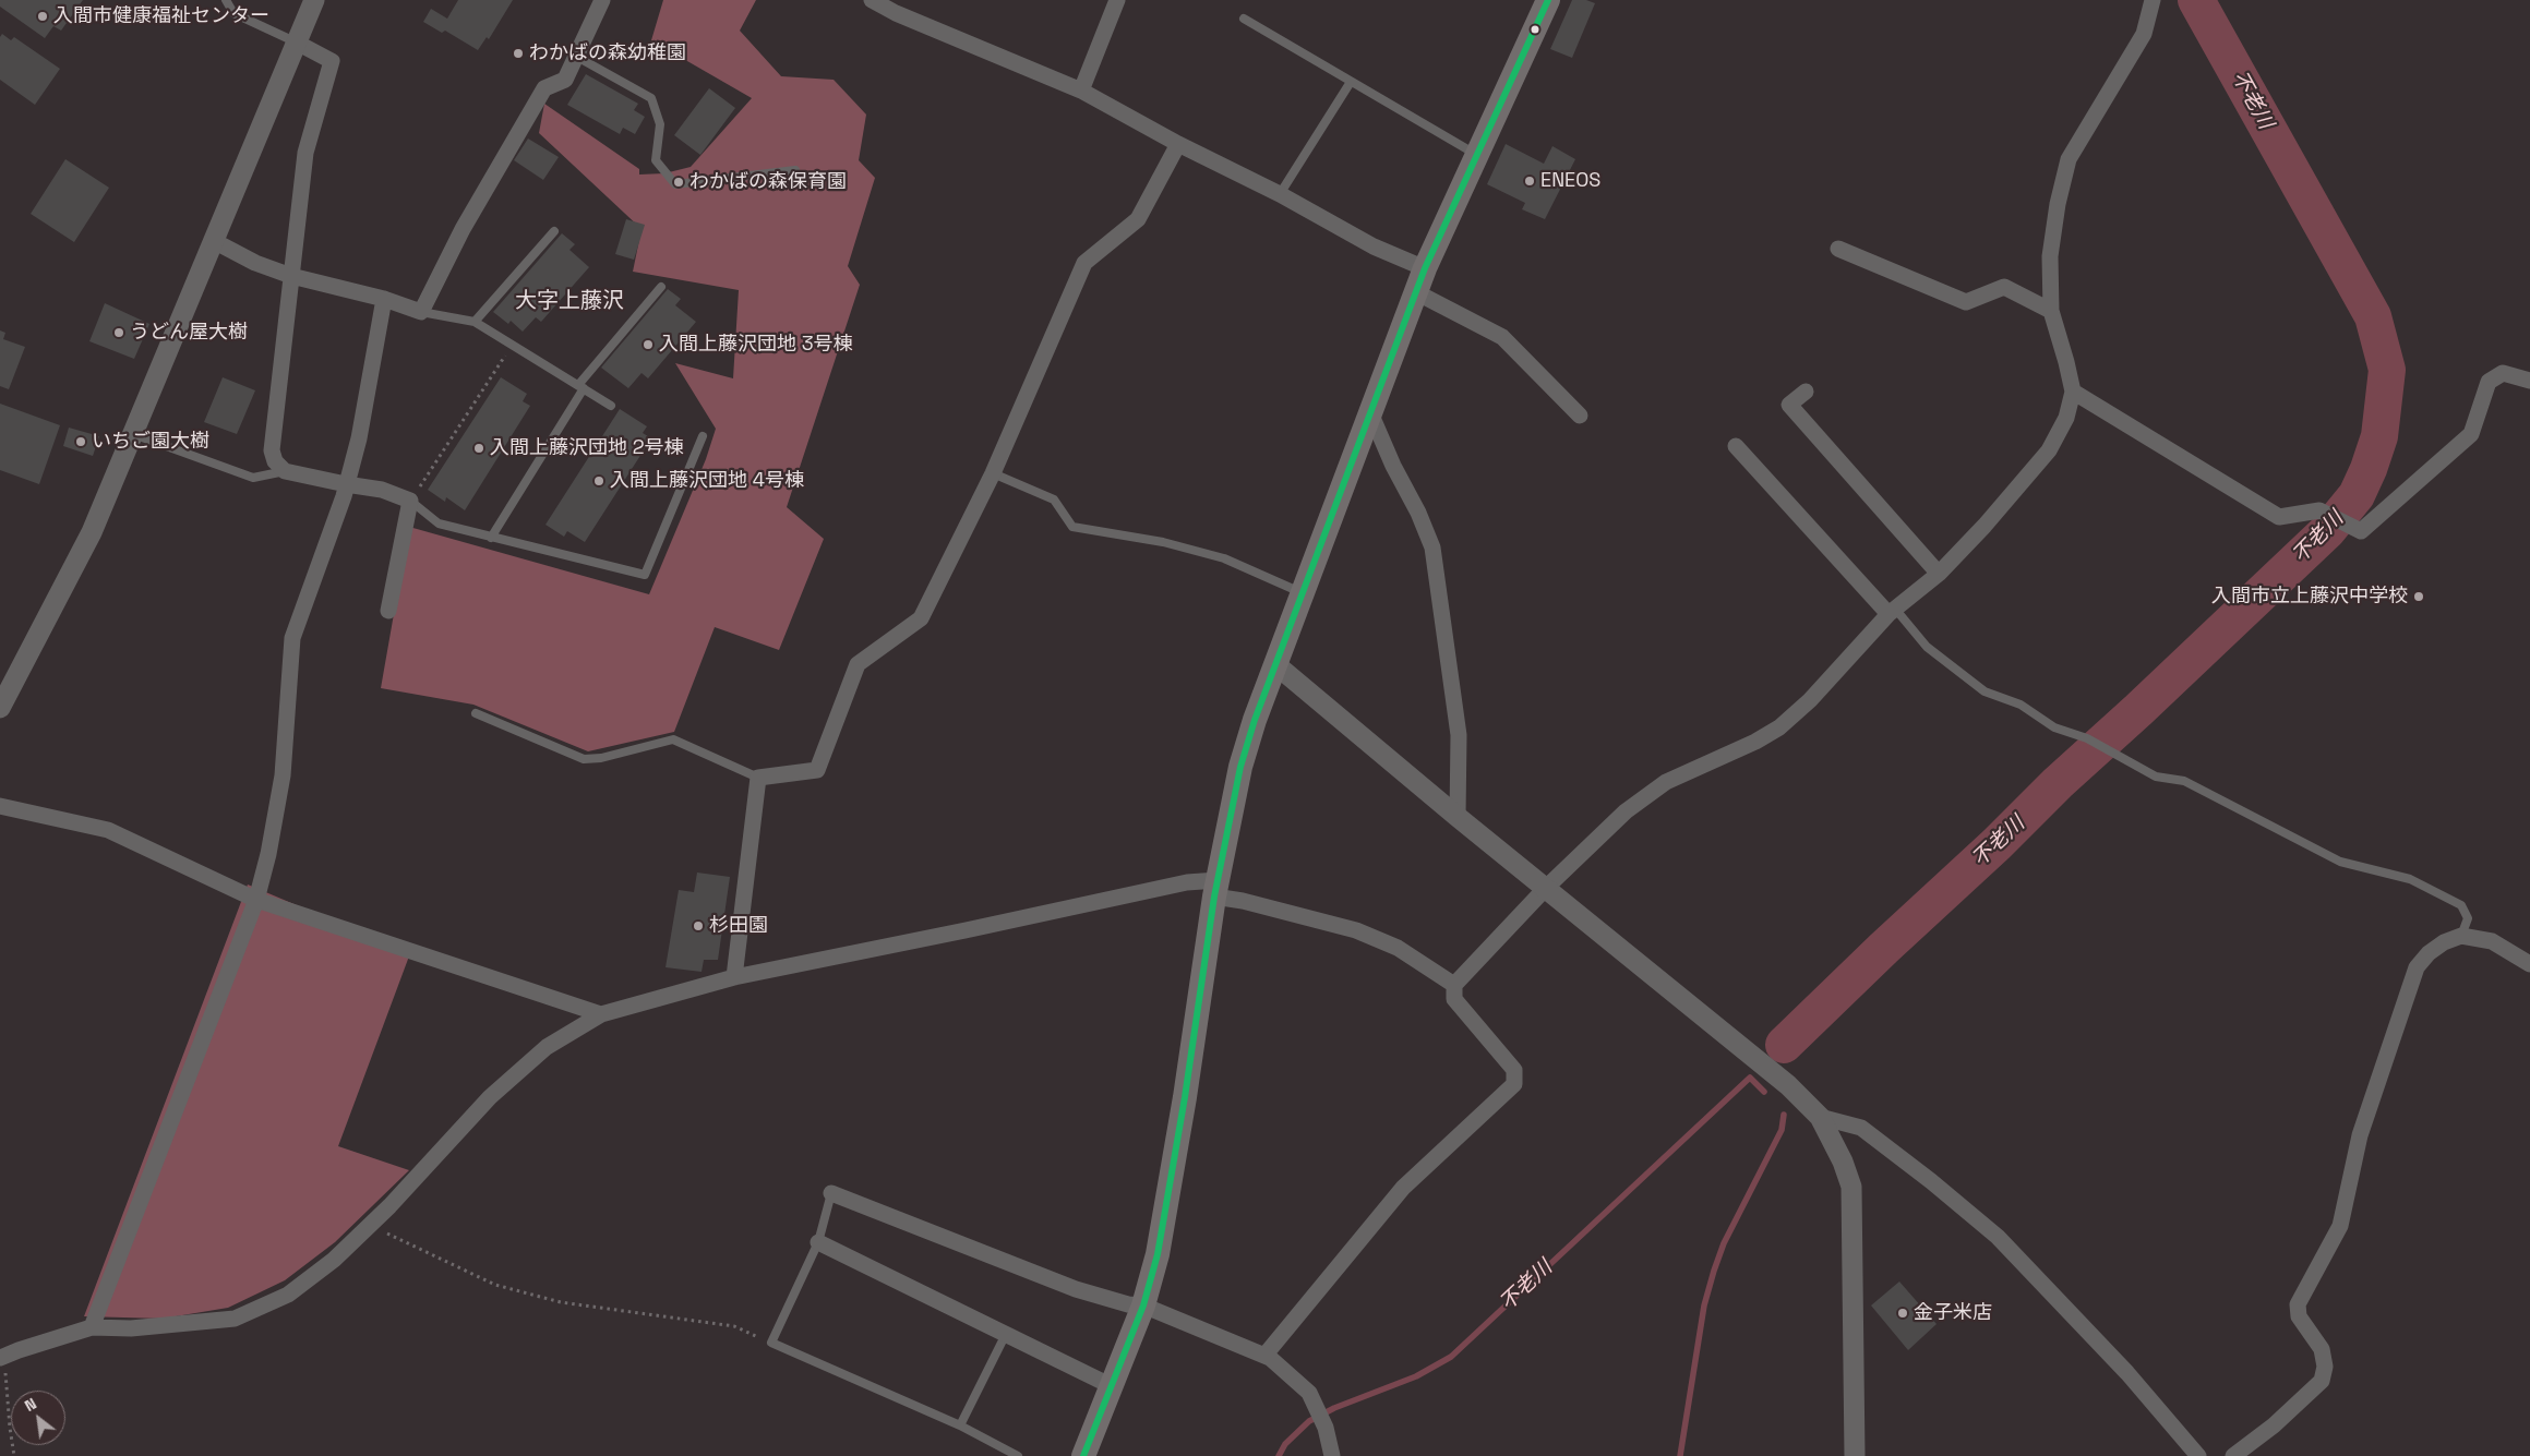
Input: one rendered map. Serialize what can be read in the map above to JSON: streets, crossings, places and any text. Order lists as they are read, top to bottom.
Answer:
{
  "districts": ["大字上藤沢"],
  "water": ["不老川"],
  "places": [
    "入間市健康福祉センター",
    "わかばの森幼稚園",
    "ENEOS",
    "わかばの森保育園",
    "うどん屋大樹",
    "入間上藤沢団地 3号棟",
    "いちご園大樹",
    "入間上藤沢団地 2号棟",
    "入間上藤沢団地 4号棟",
    "入間市立上藤沢中学校",
    "杉田園",
    "金子米店"
  ],
  "north": "top left"
}
